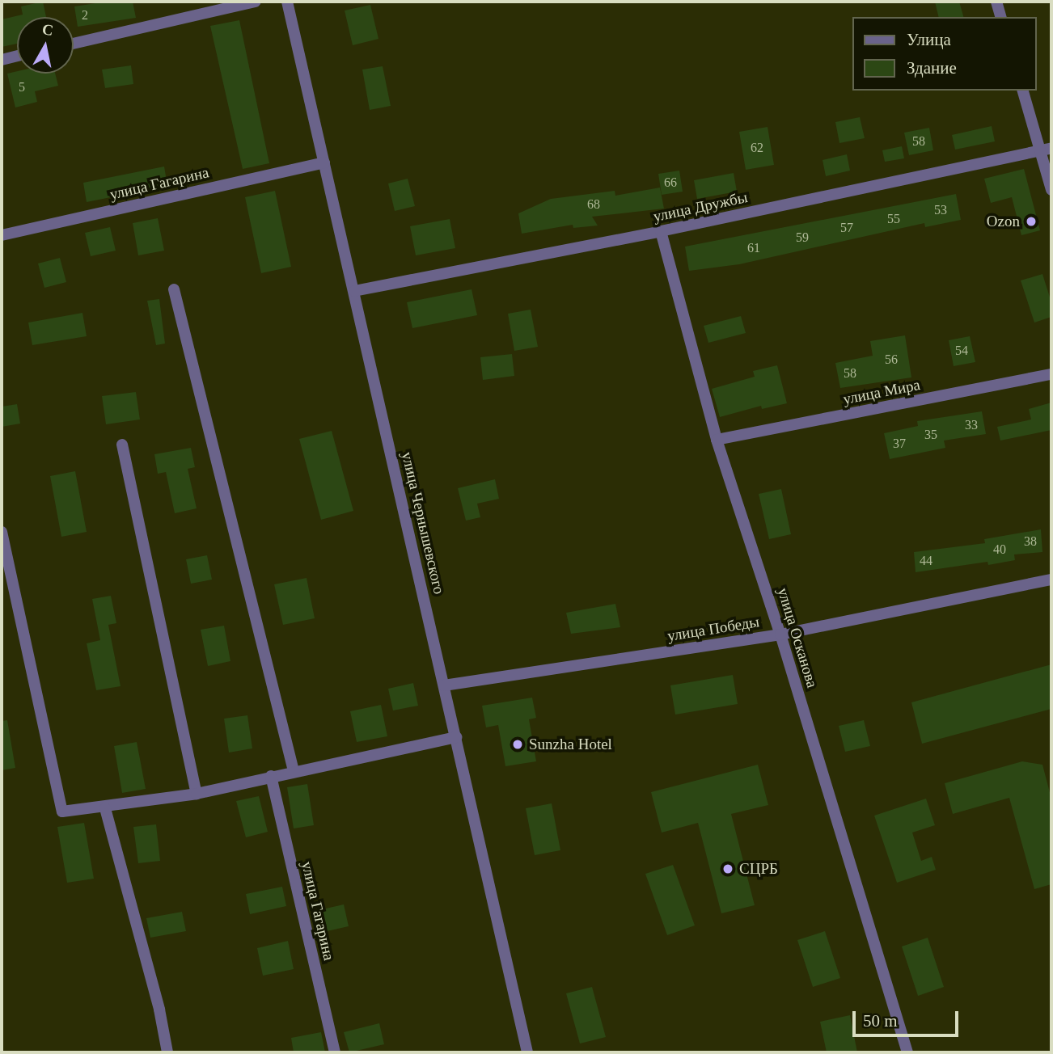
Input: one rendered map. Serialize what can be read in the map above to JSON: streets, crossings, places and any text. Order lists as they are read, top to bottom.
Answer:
{
  "streets": {
    "street": [
      "улица Гагарина",
      "улица Дружбы",
      "улица Мира",
      "улица Чернышевского",
      "улица Победы",
      "улица Осканова"
    ]
  },
  "crossings": [
    ["улица Гагарина", "улица Чернышевского"],
    ["улица Дружбы", "улица Чернышевского"],
    ["улица Дружбы", "улица Осканова"],
    ["улица Мира", "улица Осканова"],
    ["улица Чернышевского", "улица Победы"],
    ["улица Победы", "улица Осканова"]
  ],
  "places": ["Ozon", "Sunzha Hotel", "СЦРБ"],
  "house_numbers": [
    "2",
    "5",
    "58",
    "62",
    "66",
    "68",
    "53",
    "55",
    "57",
    "59",
    "61",
    "54",
    "56",
    "58",
    "33",
    "35",
    "37",
    "38",
    "40",
    "44"
  ],
  "legend": ["Улица", "Здание"],
  "scale_bar": "50 m",
  "north": "top"
}
